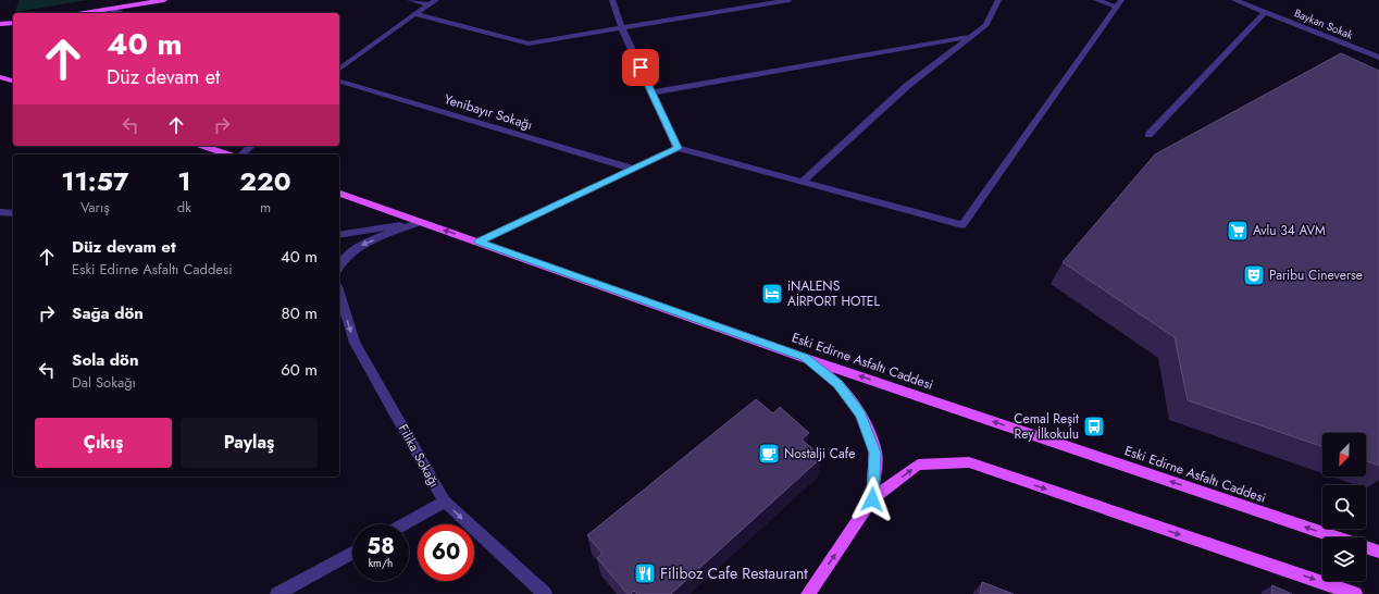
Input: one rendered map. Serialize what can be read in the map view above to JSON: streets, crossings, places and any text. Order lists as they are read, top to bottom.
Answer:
{
  "streets": {
    "main road": ["Eski Edirne Asfaltı Caddesi"],
    "street": ["Baykan Sokak", "Yenibayır Sokağı", "Filika Sokağı"]
  },
  "one_way": ["Filika Sokağı"],
  "places": {
    "supermarket": ["Avlu 34 AVM"],
    "theatre": ["Paribu Cineverse"],
    "hotel": ["iNALENS AİRPORT HOTEL"],
    "bus stop": ["Cemal Reşit Rey İlkokulu"],
    "cafe": ["Nostalji Cafe"],
    "restaurant": ["Filiboz Cafe Restaurant"]
  },
  "north": "bottom left",
  "page": {
    "turn": ["40 m", "Düz devam et"],
    "eta": [
      "11:57",
      "Varış",
      "1",
      "dk",
      "220",
      "m"
    ],
    "list": [
      {
        "name": "Düz devam et",
        "note": "Eski Edirne Asfaltı Caddesi",
        "value": "40 m"
      },
      {
        "name": "Sağa dön",
        "value": "80 m"
      },
      {
        "name": "Sola dön",
        "note": "Dal Sokağı",
        "value": "60 m"
      }
    ],
    "buttons": ["Çıkış", "Paylaş"],
    "speed": "58 km/h",
    "limit": "60"
  }
}
